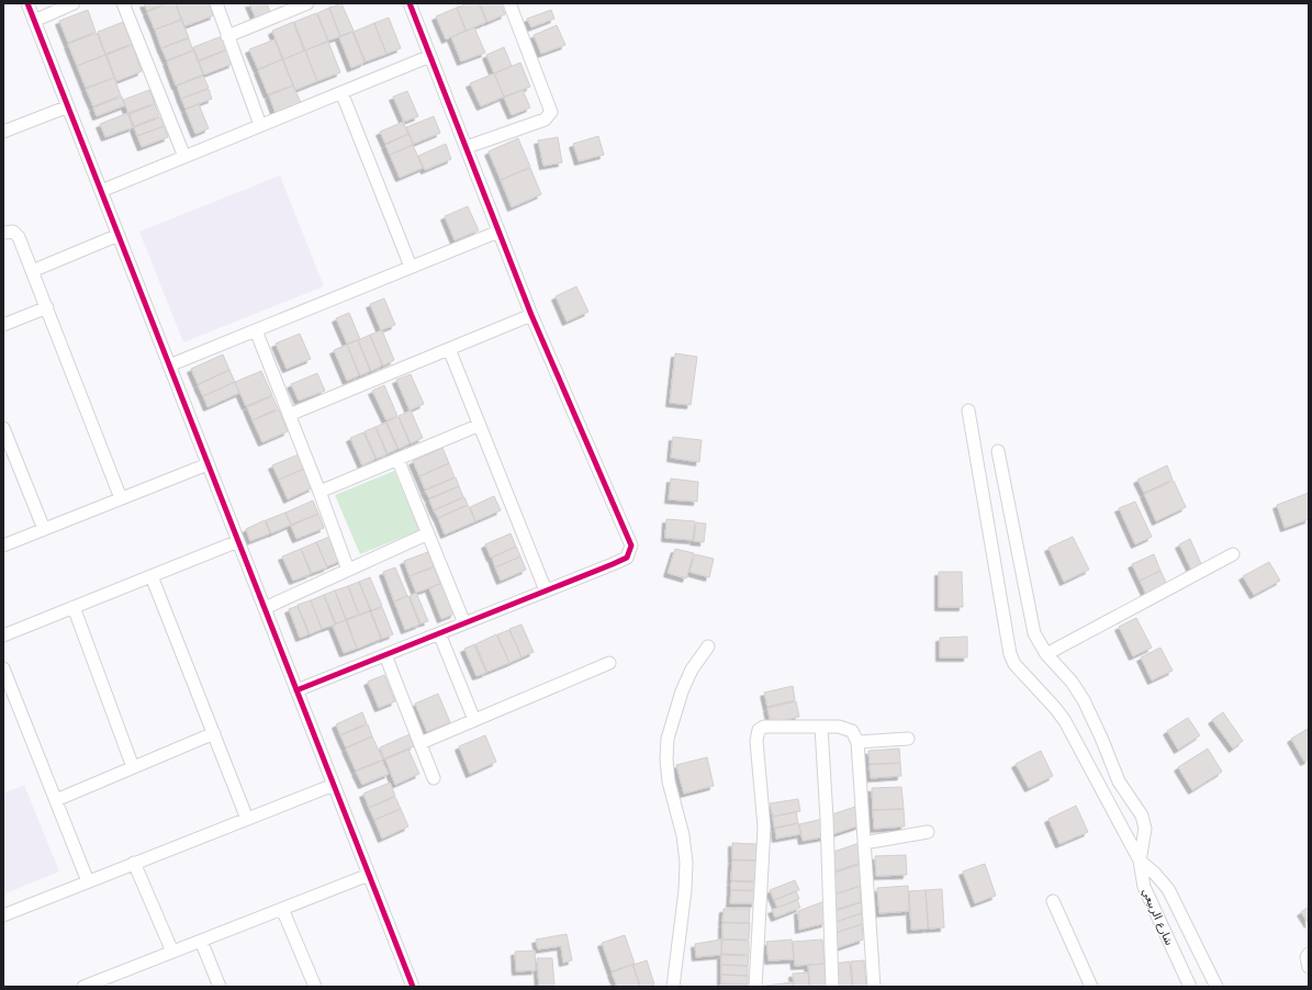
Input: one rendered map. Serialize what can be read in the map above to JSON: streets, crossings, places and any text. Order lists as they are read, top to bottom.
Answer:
{
  "streets": {
    "street": ["شارع الربيعي"]
  }
}
